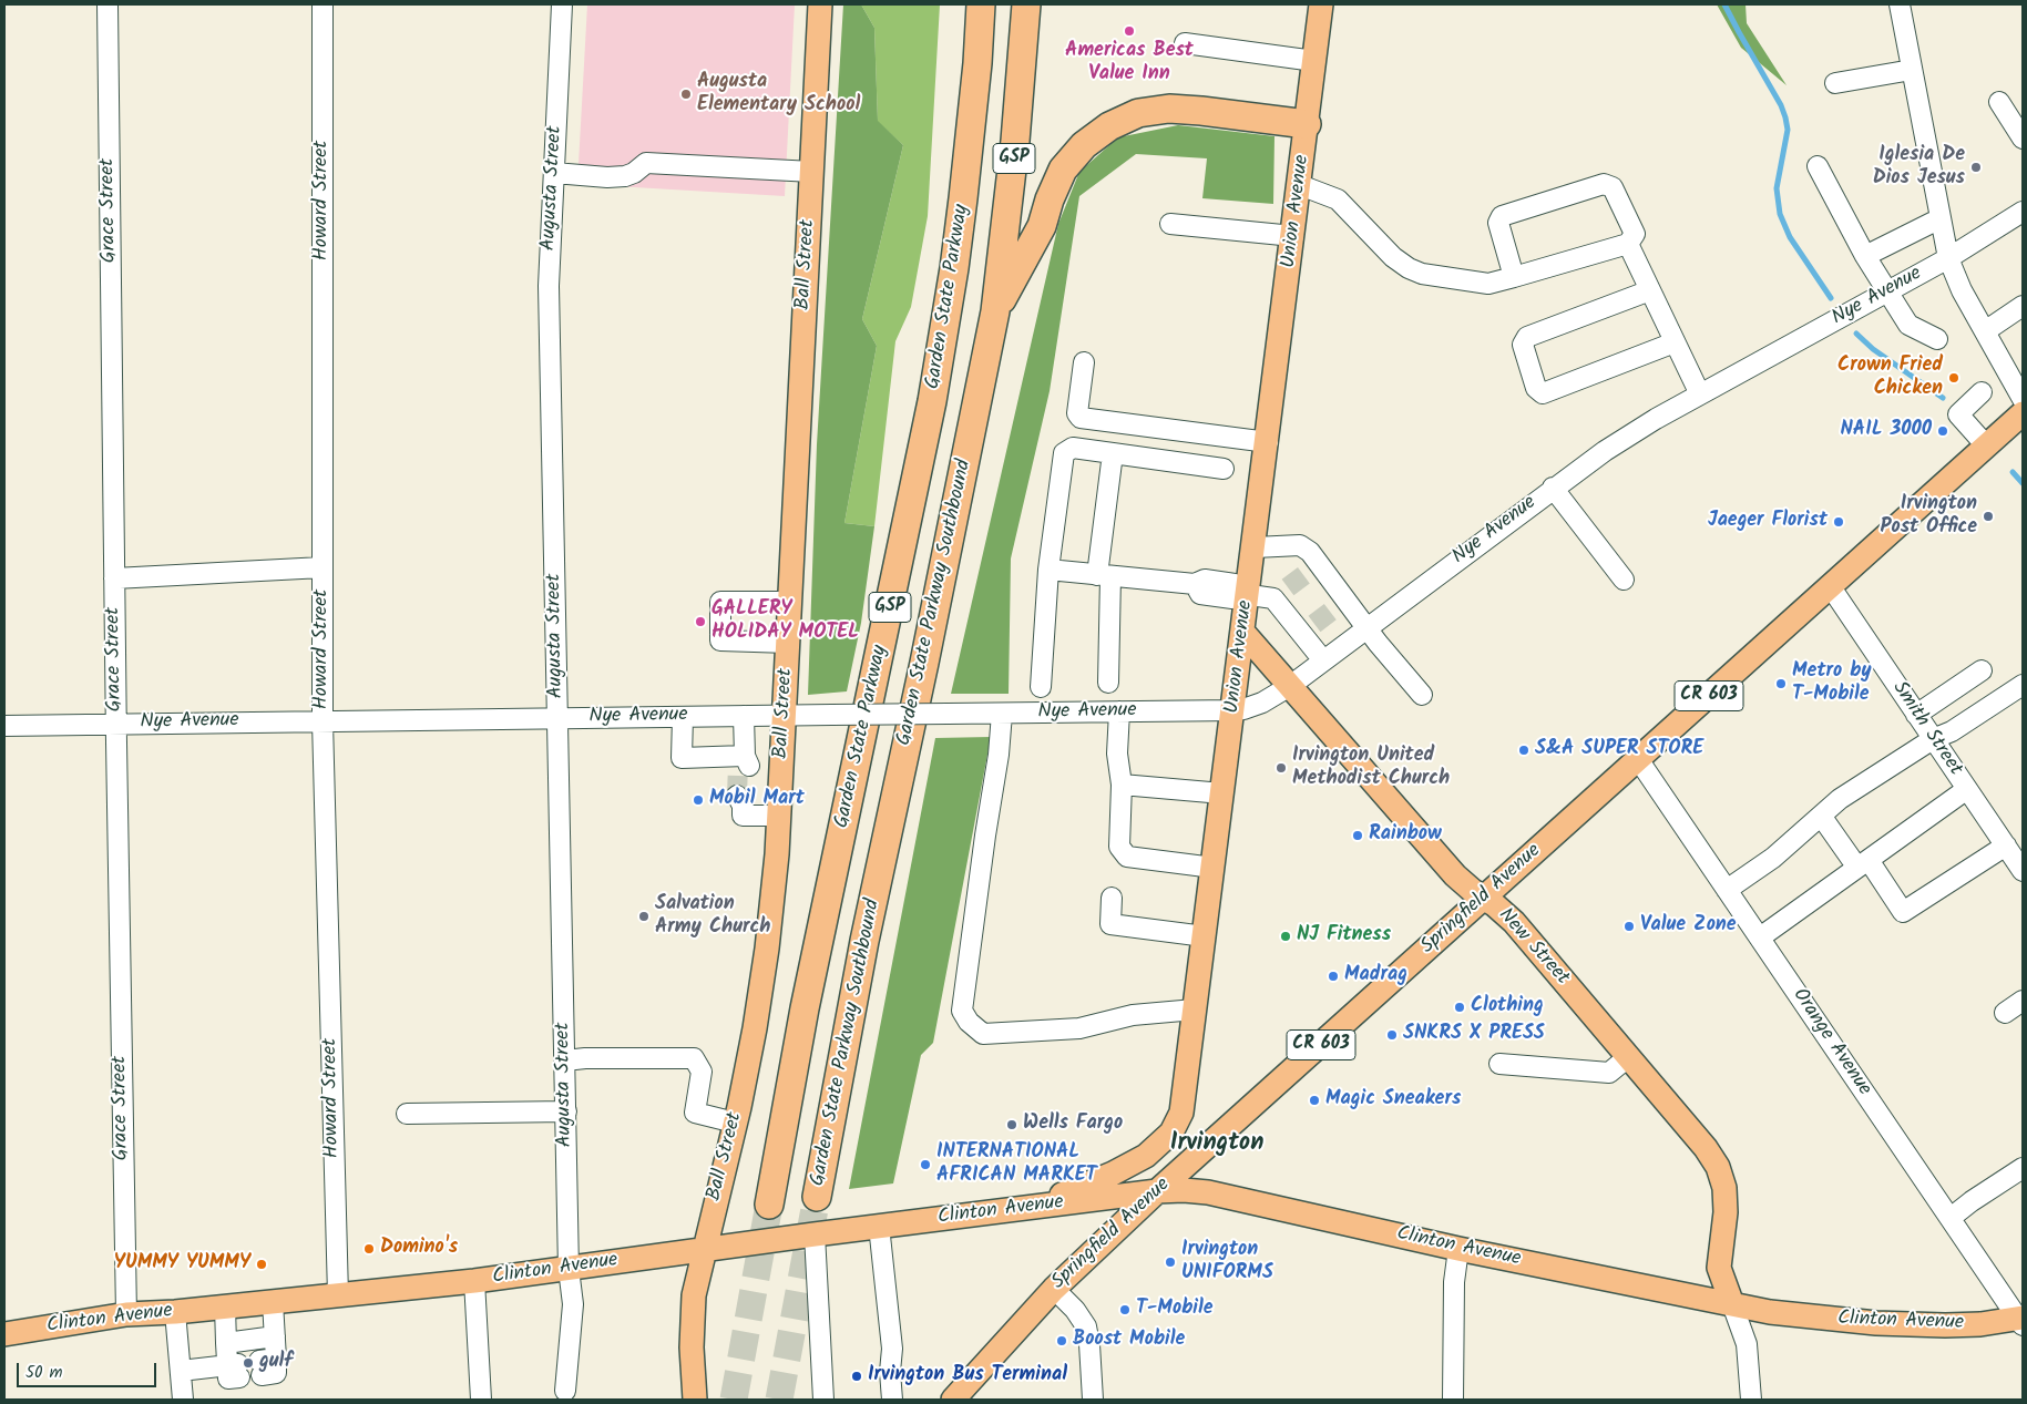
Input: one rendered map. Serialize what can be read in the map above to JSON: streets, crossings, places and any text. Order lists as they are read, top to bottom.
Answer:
{
  "streets": {
    "highway": ["GSP", "Garden State Parkway", "Garden State Parkway Southbound"],
    "main road": [
      "Union Avenue",
      "Ball Street",
      "CR 603",
      "Springfield Avenue",
      "New Street",
      "Clinton Avenue"
    ],
    "street": [
      "Augusta Street",
      "Howard Street",
      "Grace Street",
      "Nye Avenue",
      "Smith Street",
      "Orange Avenue"
    ]
  },
  "crossings": [
    ["Augusta Street", "Nye Avenue"],
    ["Augusta Street", "Clinton Avenue"],
    ["Howard Street", "Nye Avenue"],
    ["Howard Street", "Clinton Avenue"],
    ["Grace Street", "Nye Avenue"],
    ["Grace Street", "Clinton Avenue"],
    ["Union Avenue", "Nye Avenue"],
    ["Union Avenue", "New Street"],
    ["Union Avenue", "Clinton Avenue"],
    ["Ball Street", "Nye Avenue"],
    ["Ball Street", "Clinton Avenue"],
    ["Nye Avenue", "New Street"],
    ["Smith Street", "Springfield Avenue"],
    ["Springfield Avenue", "New Street"],
    ["Springfield Avenue", "Orange Avenue"],
    ["Springfield Avenue", "Clinton Avenue"],
    ["New Street", "Clinton Avenue"],
    ["Orange Avenue", "Clinton Avenue"]
  ],
  "districts": ["Irvington"],
  "places": [
    "Americas Best Value Inn",
    "Augusta Elementary School",
    "Iglesia De Dios Jesus",
    "Crown Fried Chicken",
    "NAIL 3000",
    "Irvington Post Office",
    "Jaeger Florist",
    "GALLERY HOLIDAY MOTEL",
    "Metro by T-Mobile",
    "S&A SUPER STORE",
    "Irvington United Methodist Church",
    "Mobil Mart",
    "Rainbow",
    "Salvation Army Church",
    "Value Zone",
    "NJ Fitness",
    "Madrag",
    "Clothing",
    "SNKRS X PRESS",
    "Magic Sneakers",
    "Wells Fargo",
    "INTERNATIONAL AFRICAN MARKET",
    "Domino's",
    "Irvington UNIFORMS",
    "YUMMY YUMMY",
    "T-Mobile",
    "Boost Mobile",
    "gulf",
    "Irvington Bus Terminal"
  ],
  "scale_bar": "50 m"
}
